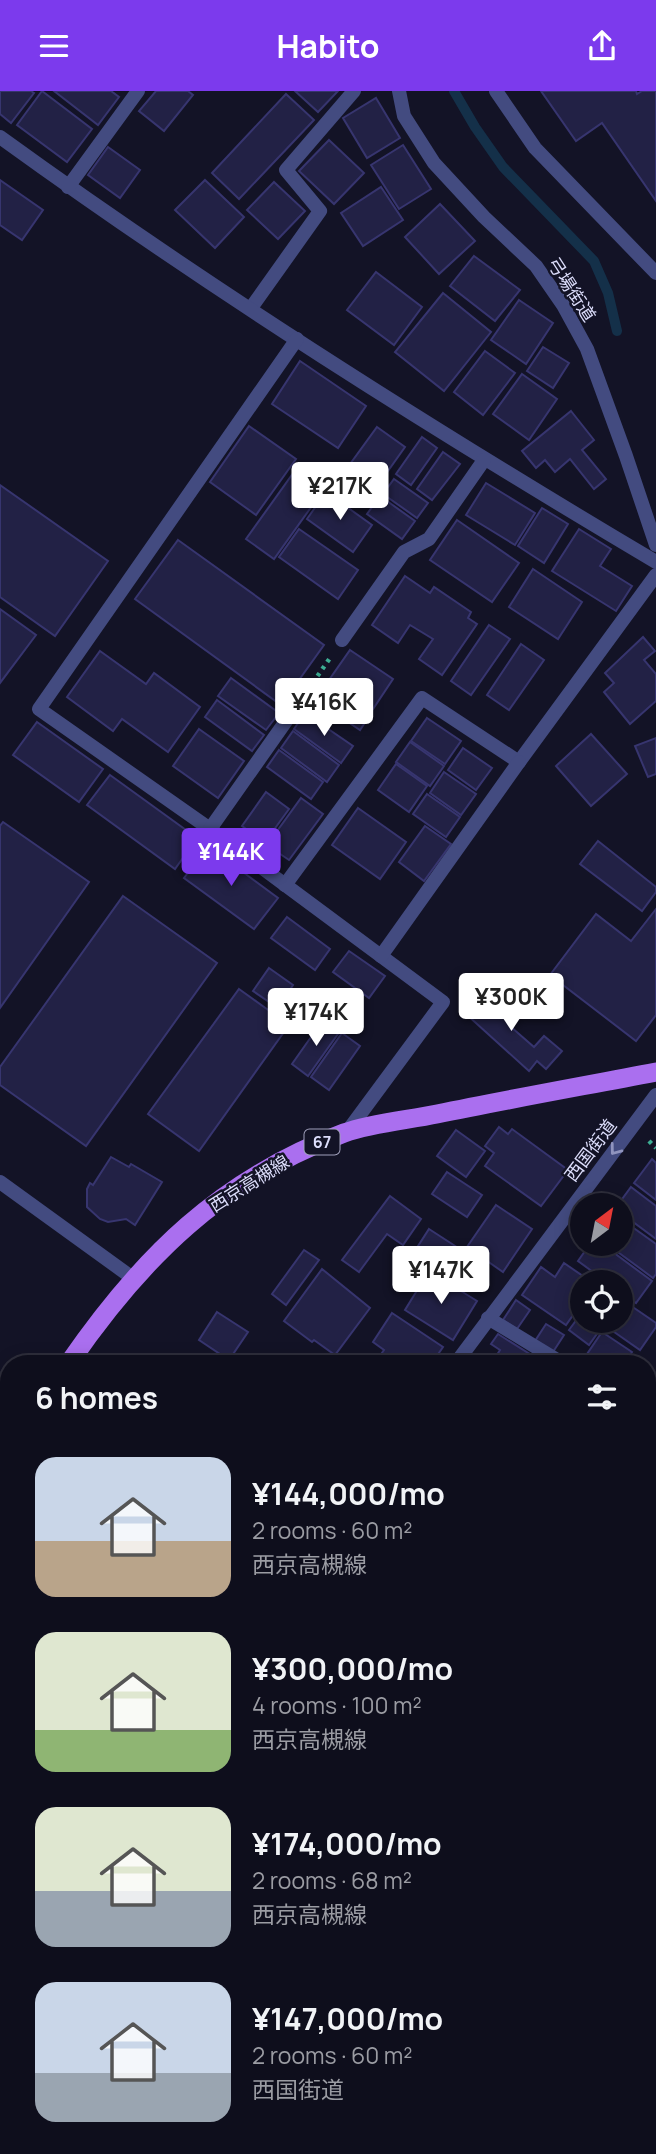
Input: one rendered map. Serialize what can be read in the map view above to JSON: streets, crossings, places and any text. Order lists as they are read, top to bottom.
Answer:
{
  "streets": {
    "main road": ["67", "西京高槻線"],
    "street": ["弓場街道", "西国街道"]
  },
  "one_way": ["西国街道"],
  "north": "top right",
  "page": {
    "header": "Habito",
    "price": [
      "¥217K",
      "¥416K",
      "¥144K",
      "¥300K",
      "¥174K",
      "¥147K"
    ],
    "heading": "6 homes",
    "list": [
      {
        "name": "¥144,000/mo",
        "note": "2 rooms · 60 m² · 西京高槻線"
      },
      {
        "name": "¥300,000/mo",
        "note": "4 rooms · 100 m² · 西京高槻線"
      },
      {
        "name": "¥174,000/mo",
        "note": "2 rooms · 68 m² · 西京高槻線"
      },
      {
        "name": "¥147,000/mo",
        "note": "2 rooms · 60 m² · 西国街道"
      }
    ]
  }
}
